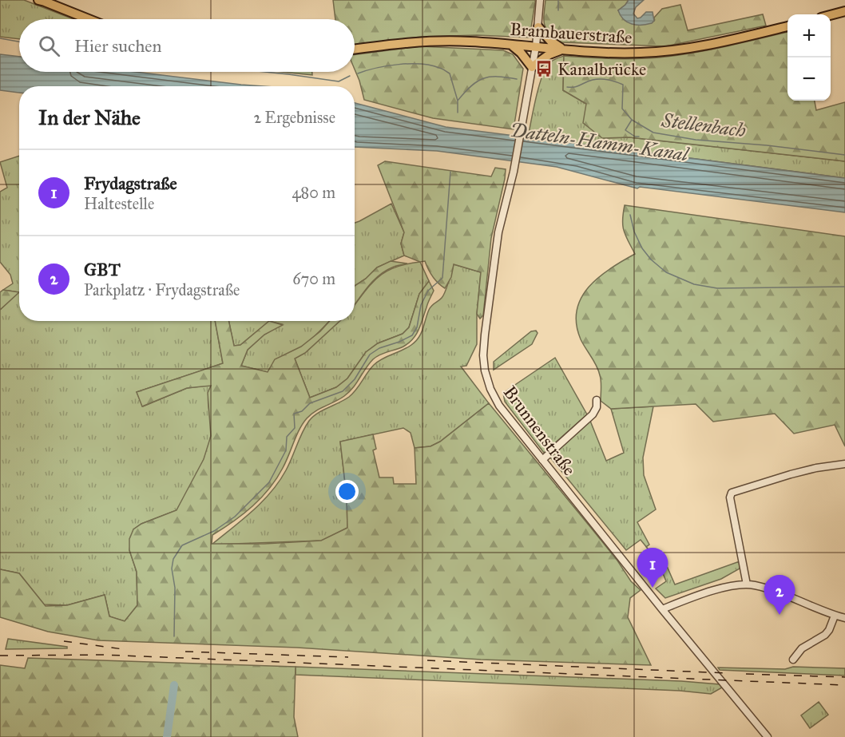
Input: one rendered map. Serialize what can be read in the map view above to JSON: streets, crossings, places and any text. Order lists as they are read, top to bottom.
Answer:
{
  "streets": {
    "main road": ["Brambauerstraße"],
    "street": ["Brunnenstraße"]
  },
  "crossings": [
    ["Brambauerstraße", "Brunnenstraße"]
  ],
  "water": ["Stellenbach", "Datteln-Hamm-Kanal"],
  "places": {
    "bus stop": ["Kanalbrücke"]
  },
  "page": {
    "map_buttons": ["+", "−"],
    "search": "Hier suchen",
    "heading": ["In der Nähe", "2 Ergebnisse"],
    "list": [
      {
        "mark": "1",
        "name": "Frydagstraße",
        "note": "Haltestelle",
        "value": "480 m"
      },
      {
        "mark": "2",
        "name": "GBT",
        "note": "Parkplatz · Frydagstraße",
        "value": "670 m"
      }
    ],
    "pins": ["1", "2"]
  }
}
